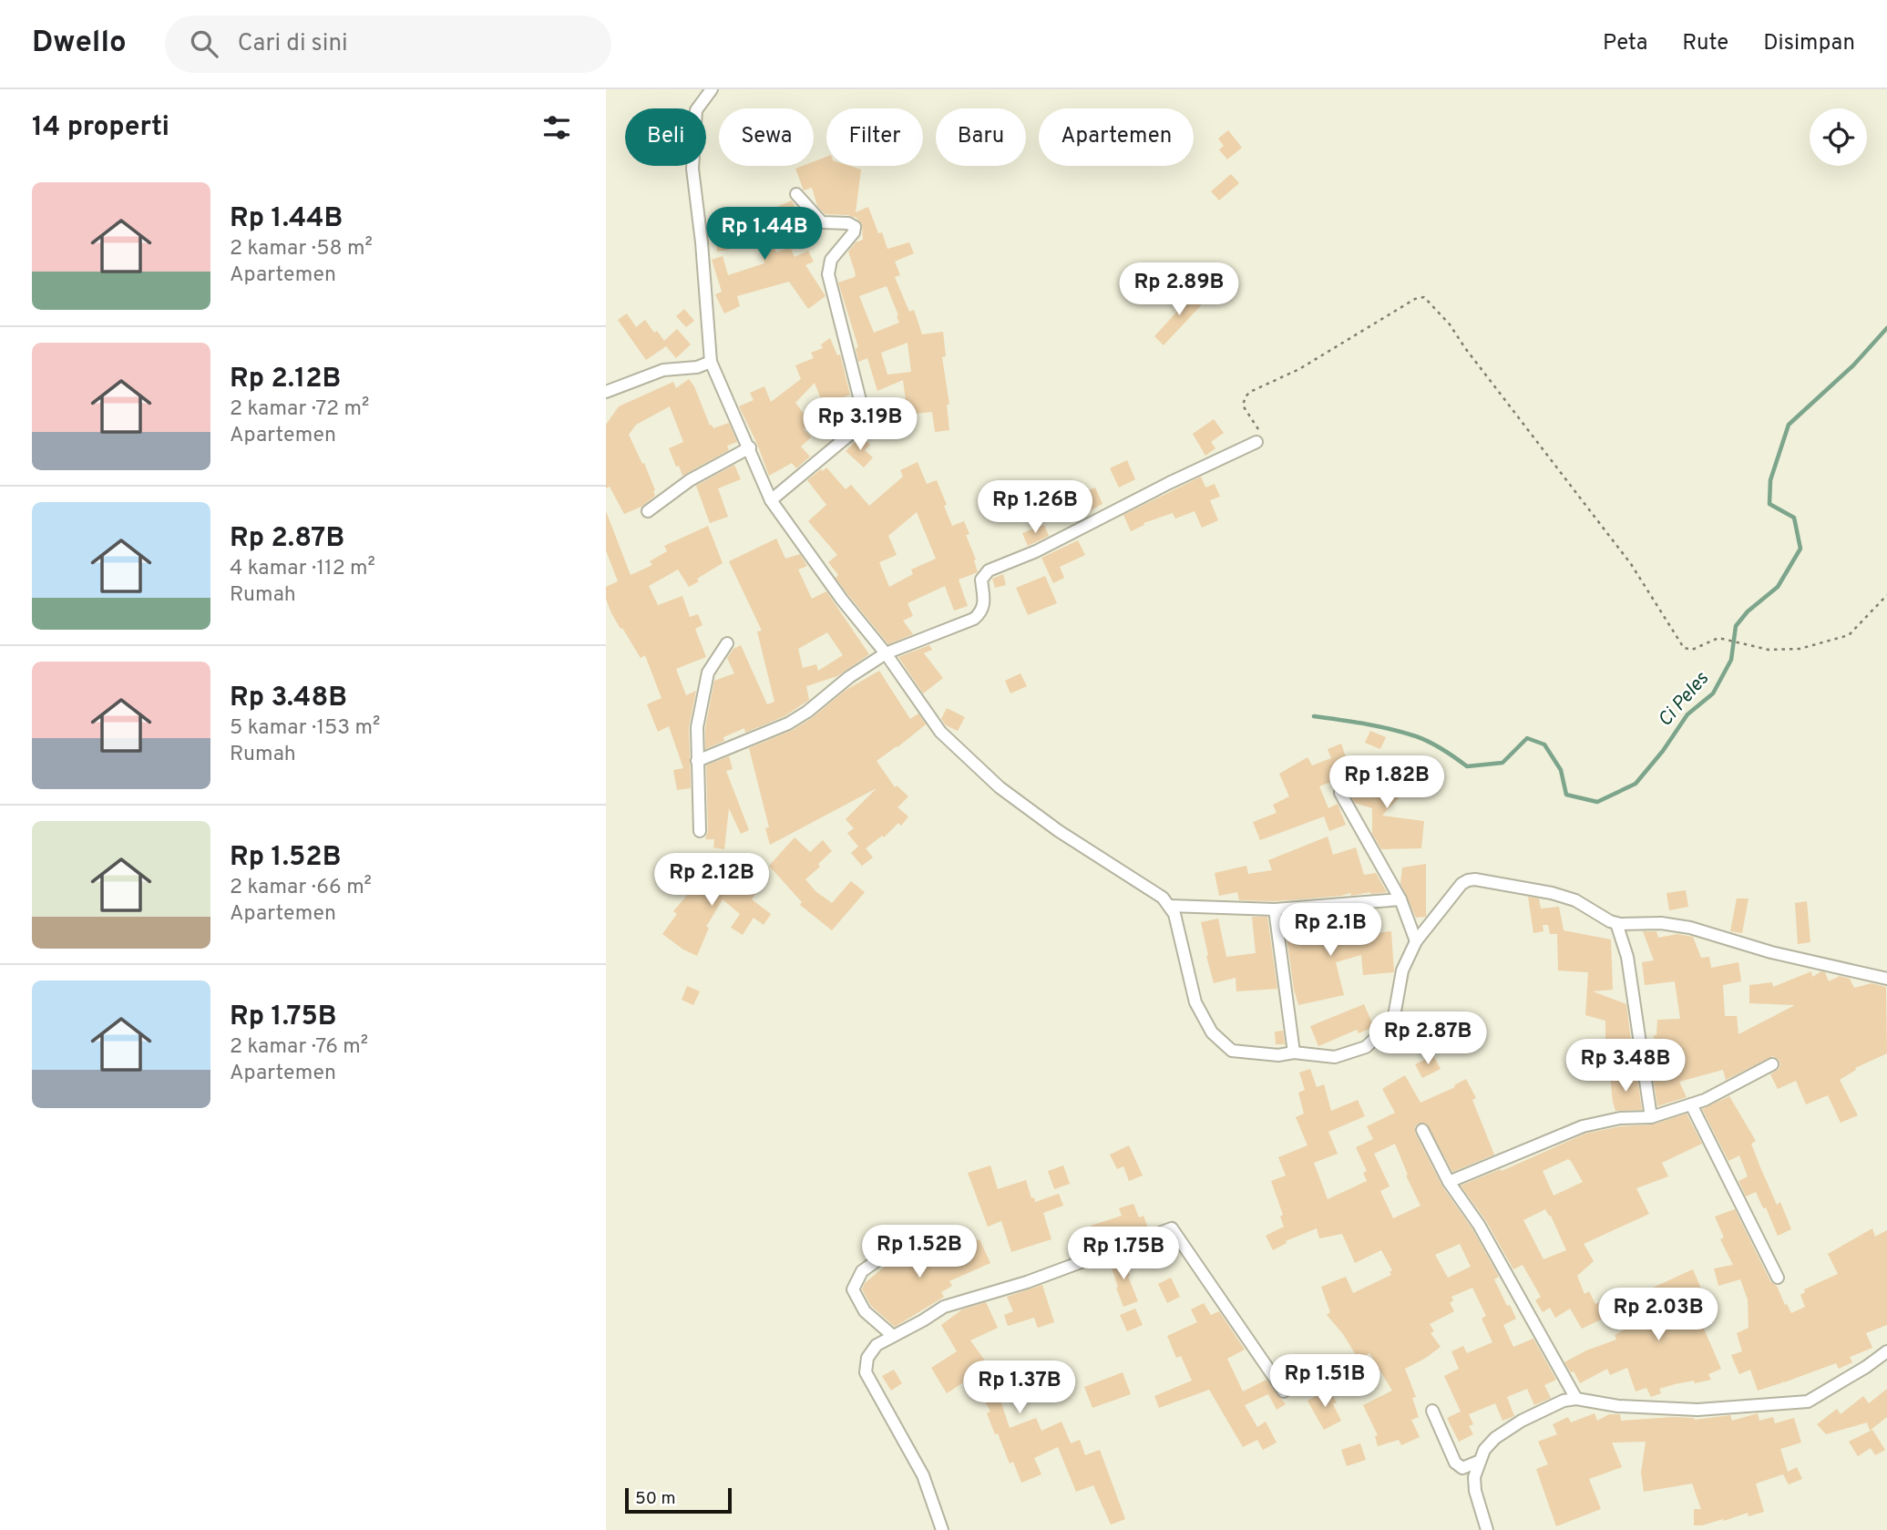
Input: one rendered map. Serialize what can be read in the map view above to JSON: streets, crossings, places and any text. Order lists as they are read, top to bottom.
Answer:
{
  "water": ["Ci Peles"],
  "scale_bar": "50 m",
  "page": {
    "header": "Dwello",
    "search": "Cari di sini",
    "nav": ["Peta", "Rute", "Disimpan"],
    "heading": "14 properti",
    "chip": [
      "Beli",
      "Sewa",
      "Filter",
      "Baru",
      "Apartemen"
    ],
    "list": [
      {
        "name": "Rp 1.44B",
        "note": "2 kamar · 58 m² · Apartemen"
      },
      {
        "name": "Rp 2.12B",
        "note": "2 kamar · 72 m² · Apartemen"
      },
      {
        "name": "Rp 2.87B",
        "note": "4 kamar · 112 m² · Rumah"
      },
      {
        "name": "Rp 3.48B",
        "note": "5 kamar · 153 m² · Rumah"
      },
      {
        "name": "Rp 1.52B",
        "note": "2 kamar · 66 m² · Apartemen"
      },
      {
        "name": "Rp 1.75B",
        "note": "2 kamar · 76 m² · Apartemen"
      }
    ],
    "price": [
      "Rp 1.44B",
      "Rp 2.89B",
      "Rp 3.19B",
      "Rp 1.26B",
      "Rp 1.82B",
      "Rp 2.12B",
      "Rp 2.1B",
      "Rp 2.87B",
      "Rp 3.48B",
      "Rp 1.52B",
      "Rp 1.75B",
      "Rp 2.03B",
      "Rp 1.51B",
      "Rp 1.37B"
    ],
    "scale": "50 m"
  }
}
